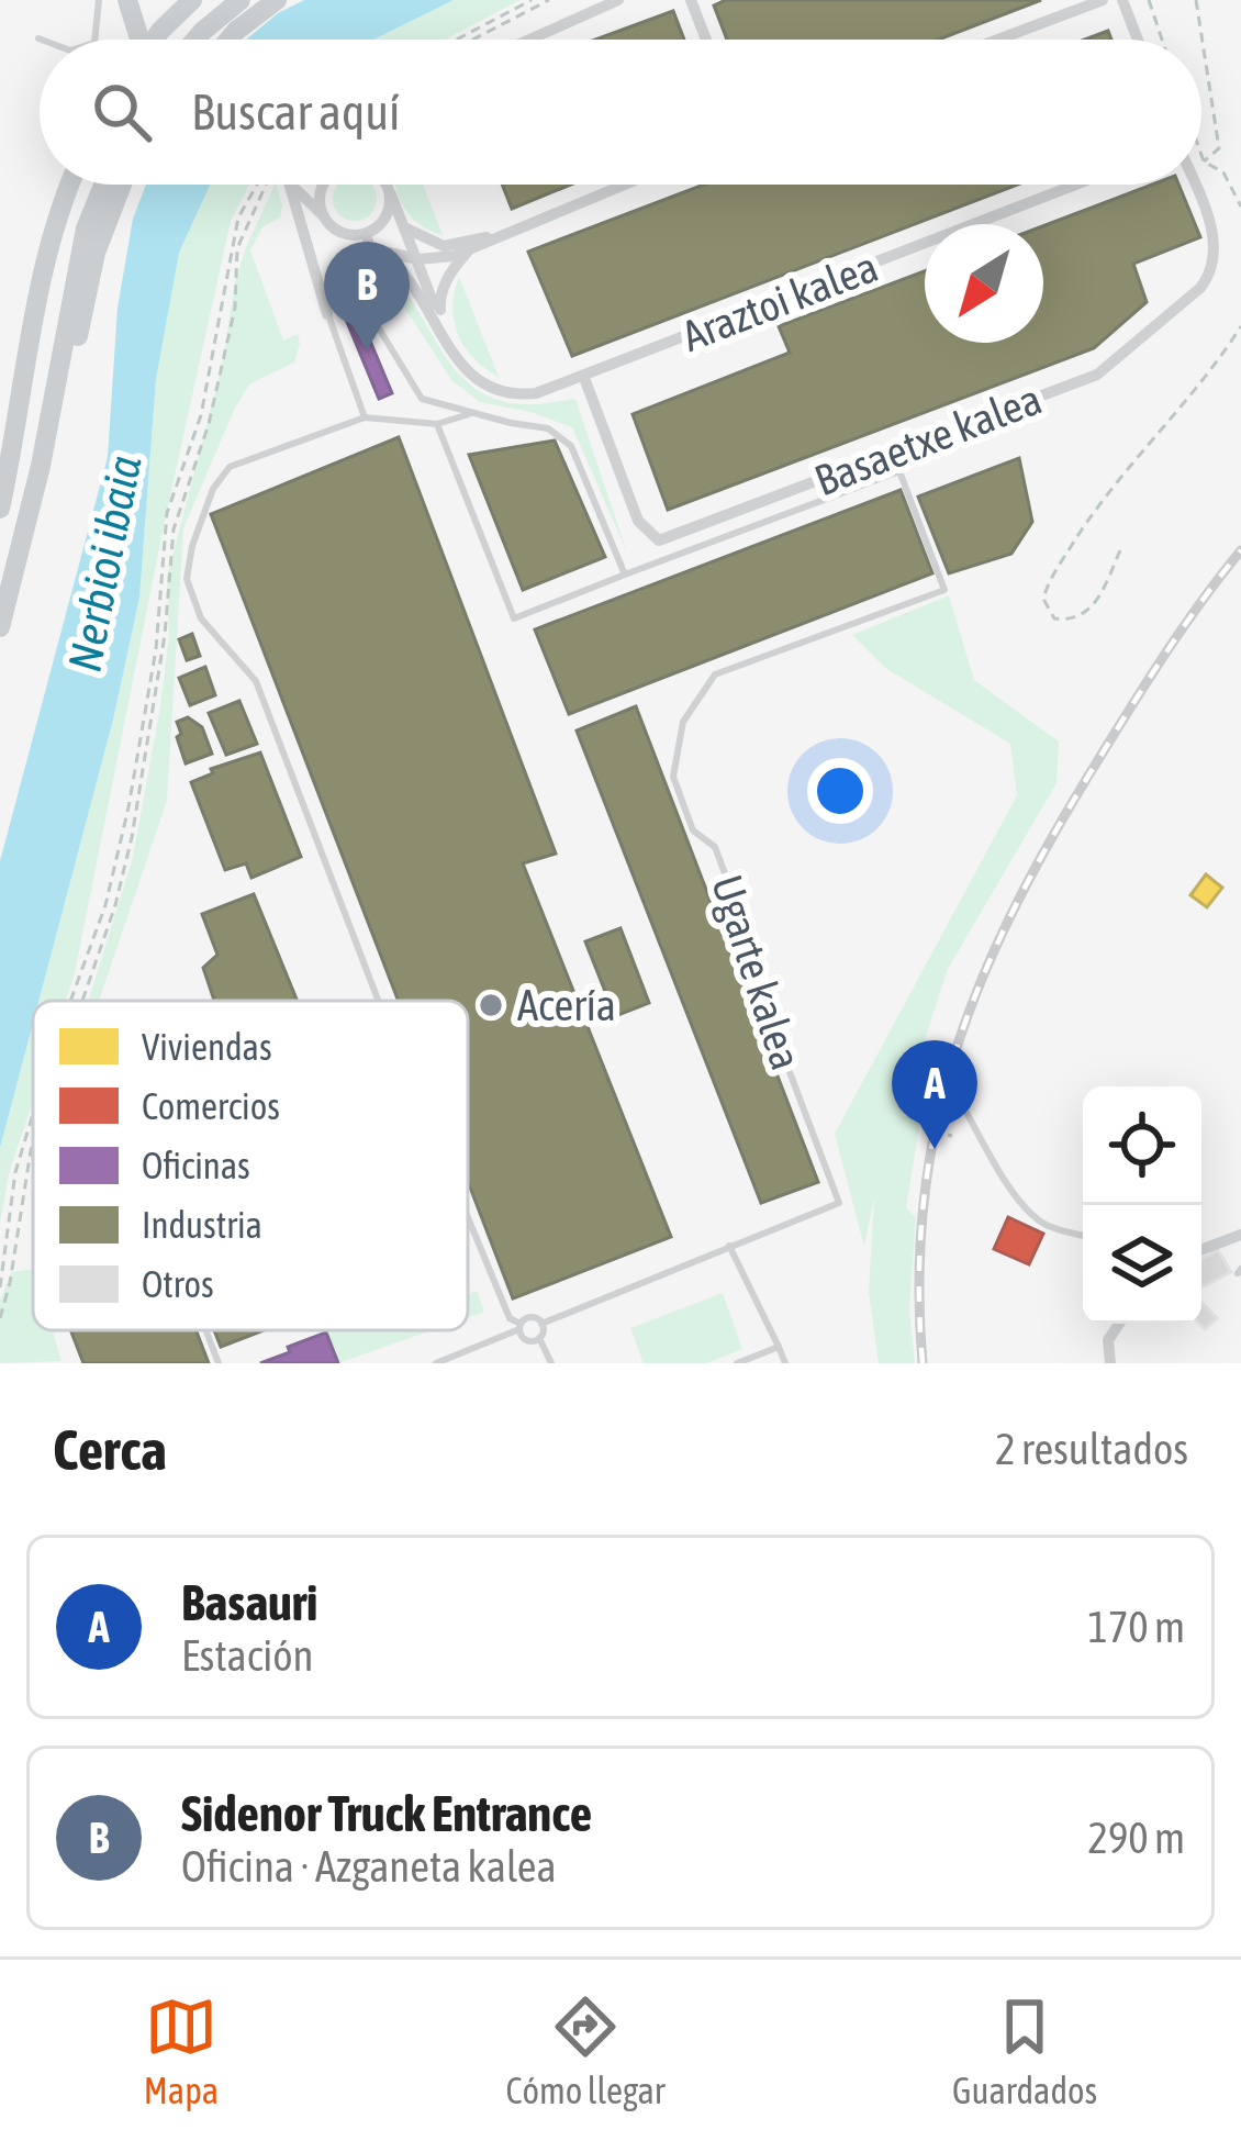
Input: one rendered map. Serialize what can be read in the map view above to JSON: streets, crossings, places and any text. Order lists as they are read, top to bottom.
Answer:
{
  "streets": {
    "street": ["Araztoi kalea", "Basaetxe kalea"],
    "lane": ["Ugarte kalea"]
  },
  "crossings": [
    ["Araztoi kalea", "Basaetxe kalea"]
  ],
  "water": ["Nerbioi ibaia"],
  "places": ["Acería"],
  "legend": [
    "Viviendas",
    "Comercios",
    "Oficinas",
    "Industria",
    "Otros"
  ],
  "north": "bottom left",
  "page": {
    "search": "Buscar aquí",
    "pins": ["B", "A"],
    "heading": ["Cerca", "2 resultados"],
    "list": [
      {
        "mark": "A",
        "name": "Basauri",
        "note": "Estación",
        "value": "170 m"
      },
      {
        "mark": "B",
        "name": "Sidenor Truck Entrance",
        "note": "Oficina · Azganeta kalea",
        "value": "290 m"
      }
    ],
    "nav": ["Mapa", "Cómo llegar", "Guardados"]
  }
}
